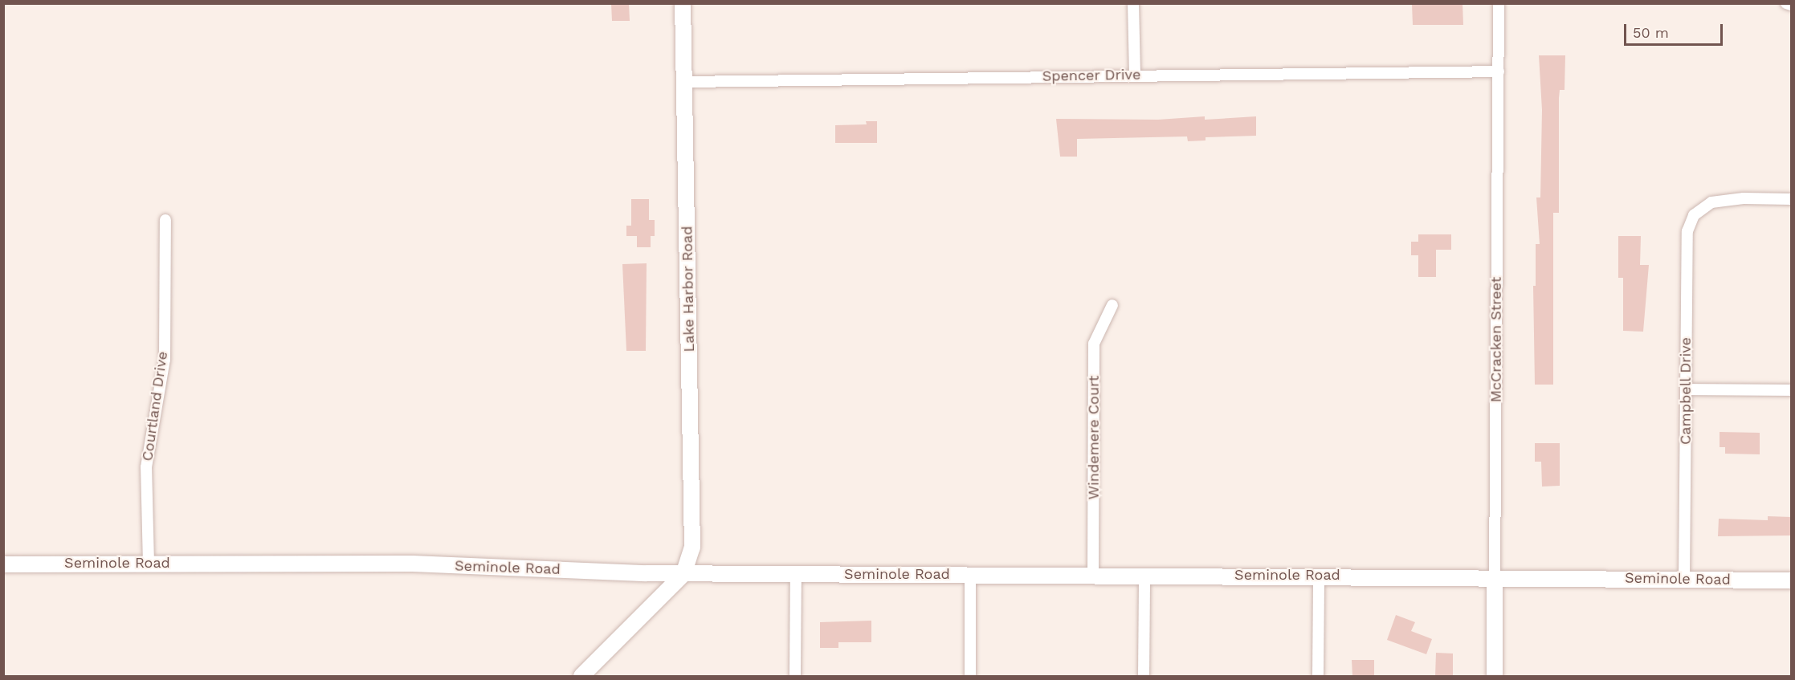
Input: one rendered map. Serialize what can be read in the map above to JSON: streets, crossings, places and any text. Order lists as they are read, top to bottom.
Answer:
{
  "streets": {
    "street": [
      "Spencer Drive",
      "Lake Harbor Road",
      "McCracken Street",
      "Campbell Drive",
      "Courtland Drive",
      "Windemere Court",
      "Seminole Road"
    ]
  },
  "crossings": [
    ["Spencer Drive", "Lake Harbor Road"],
    ["Spencer Drive", "McCracken Street"],
    ["Lake Harbor Road", "Seminole Road"],
    ["McCracken Street", "Seminole Road"],
    ["Campbell Drive", "Seminole Road"],
    ["Courtland Drive", "Seminole Road"],
    ["Windemere Court", "Seminole Road"]
  ],
  "scale_bar": "50 m"
}
